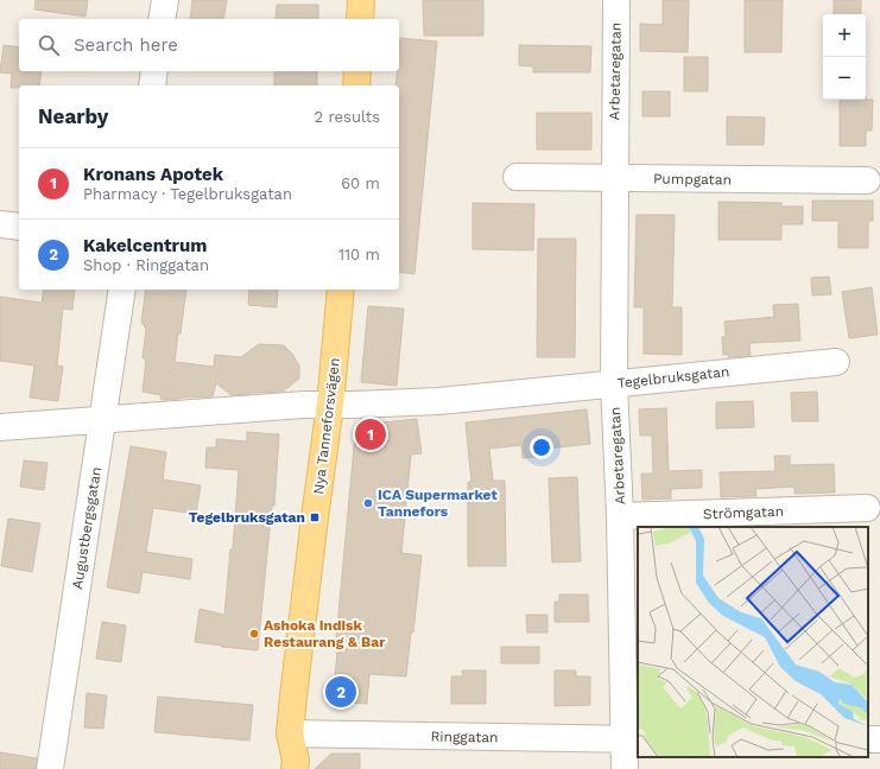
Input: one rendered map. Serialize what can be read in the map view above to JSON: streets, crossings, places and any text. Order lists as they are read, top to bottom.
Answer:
{
  "streets": {
    "main road": ["Nya Tanneforsvägen"],
    "street": [
      "Arbetaregatan",
      "Pumpgatan",
      "Tegelbruksgatan",
      "Strömgatan",
      "Augustbergsgatan",
      "Ringgatan"
    ]
  },
  "crossings": [
    ["Arbetaregatan", "Pumpgatan"],
    ["Arbetaregatan", "Tegelbruksgatan"],
    ["Arbetaregatan", "Strömgatan"],
    ["Arbetaregatan", "Ringgatan"],
    ["Tegelbruksgatan", "Nya Tanneforsvägen"],
    ["Tegelbruksgatan", "Augustbergsgatan"],
    ["Nya Tanneforsvägen", "Ringgatan"]
  ],
  "places": {
    "other": ["ICA Supermarket Tannefors", "Ashoka Indisk Restaurang & Bar"],
    "transit": ["Tegelbruksgatan"]
  },
  "page": {
    "map_buttons": ["+", "−"],
    "search": "Search here",
    "heading": ["Nearby", "2 results"],
    "list": [
      {
        "mark": "1",
        "name": "Kronans Apotek",
        "note": "Pharmacy · Tegelbruksgatan",
        "value": "60 m"
      },
      {
        "mark": "2",
        "name": "Kakelcentrum",
        "note": "Shop · Ringgatan",
        "value": "110 m"
      }
    ],
    "pins": ["1", "2"]
  }
}
